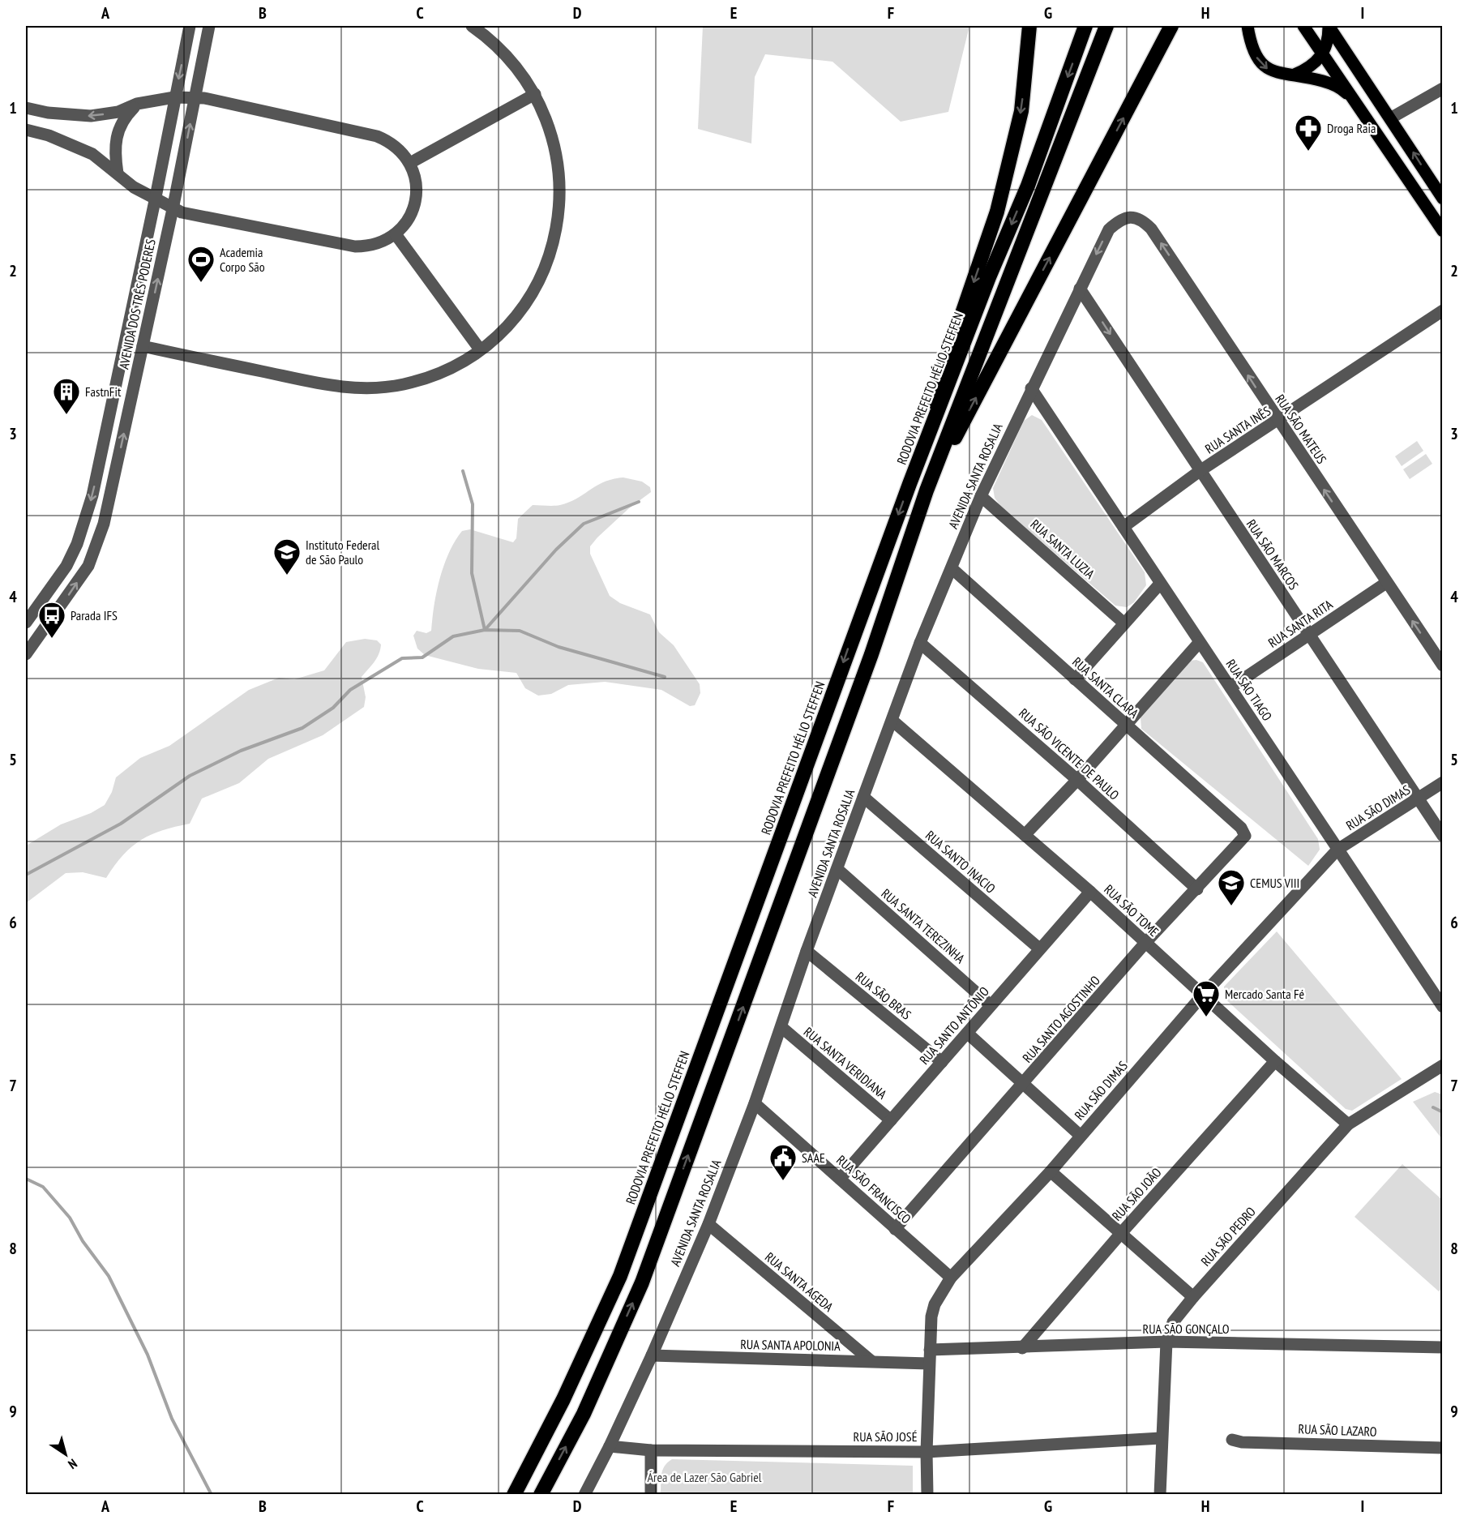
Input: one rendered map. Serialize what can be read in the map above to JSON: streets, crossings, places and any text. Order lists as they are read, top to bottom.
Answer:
{
  "streets": {
    "highway": ["RODOVIA PREFEITO HÉLIO STEFFEN"],
    "street": [
      "AVENIDA DOS TRÊS PODERES",
      "RUA SÃO MATEUS",
      "RUA SANTA INÊS",
      "AVENIDA SANTA ROSALIA",
      "RUA SANTA LUZIA",
      "RUA SÃO MARCOS",
      "RUA SANTA RITA",
      "RUA SANTA CLARA",
      "RUA SÃO TIAGO",
      "RUA SÃO VICENTE DE PAULO",
      "RUA SÃO DIMAS",
      "RUA SANTO INACIO",
      "RUA SÃO TOME",
      "RUA SANTA TEREZINHA",
      "RUA SÃO BRAS",
      "RUA SANTO AGOSTINHO",
      "RUA SANTO ANTÔNIO",
      "RUA SANTA VERIDIANA",
      "RUA SÃO FRANCISCO",
      "RUA SÃO JOÃO",
      "RUA SÃO PEDRO",
      "RUA SANTA AGEDA",
      "RUA SÃO GONÇALO",
      "RUA SANTA APOLONIA",
      "RUA SÃO LAZARO",
      "RUA SÃO JOSÉ"
    ]
  },
  "crossings": [
    ["RUA SÃO MATEUS", "RUA SANTA INÊS"],
    ["RUA SÃO MATEUS", "AVENIDA SANTA ROSALIA"],
    ["RUA SÃO MATEUS", "RUA SANTA RITA"],
    ["RUA SANTA INÊS", "RUA SÃO MARCOS"],
    ["RUA SANTA INÊS", "RUA SÃO TIAGO"],
    ["AVENIDA SANTA ROSALIA", "RUA SANTA LUZIA"],
    ["AVENIDA SANTA ROSALIA", "RUA SÃO MARCOS"],
    ["AVENIDA SANTA ROSALIA", "RUA SANTA CLARA"],
    ["AVENIDA SANTA ROSALIA", "RUA SÃO TIAGO"],
    ["AVENIDA SANTA ROSALIA", "RUA SÃO VICENTE DE PAULO"],
    ["AVENIDA SANTA ROSALIA", "RUA SANTO INACIO"],
    ["AVENIDA SANTA ROSALIA", "RUA SÃO TOME"],
    ["AVENIDA SANTA ROSALIA", "RUA SANTA TEREZINHA"],
    ["AVENIDA SANTA ROSALIA", "RUA SÃO BRAS"],
    ["AVENIDA SANTA ROSALIA", "RUA SANTA VERIDIANA"],
    ["AVENIDA SANTA ROSALIA", "RUA SÃO FRANCISCO"],
    ["AVENIDA SANTA ROSALIA", "RUA SANTA AGEDA"],
    ["AVENIDA SANTA ROSALIA", "RUA SANTA APOLONIA"],
    ["AVENIDA SANTA ROSALIA", "RUA SÃO JOSÉ"],
    ["RUA SÃO MARCOS", "RUA SANTA RITA"],
    ["RUA SÃO MARCOS", "RUA SÃO DIMAS"],
    ["RUA SANTA RITA", "RUA SÃO TIAGO"],
    ["RUA SANTA CLARA", "RUA SANTO AGOSTINHO"],
    ["RUA SÃO TIAGO", "RUA SÃO DIMAS"],
    ["RUA SÃO VICENTE DE PAULO", "RUA SANTO AGOSTINHO"],
    ["RUA SÃO DIMAS", "RUA SÃO TOME"],
    ["RUA SÃO DIMAS", "RUA SÃO FRANCISCO"],
    ["RUA SÃO DIMAS", "RUA SÃO GONÇALO"],
    ["RUA SÃO DIMAS", "RUA SANTA APOLONIA"],
    ["RUA SÃO DIMAS", "RUA SÃO JOSÉ"],
    ["RUA SANTO INACIO", "RUA SANTO ANTÔNIO"],
    ["RUA SÃO TOME", "RUA SANTO AGOSTINHO"],
    ["RUA SÃO TOME", "RUA SANTO ANTÔNIO"],
    ["RUA SÃO TOME", "RUA SÃO JOÃO"],
    ["RUA SÃO TOME", "RUA SÃO PEDRO"],
    ["RUA SANTA TEREZINHA", "RUA SANTO ANTÔNIO"],
    ["RUA SÃO BRAS", "RUA SANTO ANTÔNIO"],
    ["RUA SANTO AGOSTINHO", "RUA SÃO FRANCISCO"],
    ["RUA SANTO ANTÔNIO", "RUA SANTA VERIDIANA"],
    ["RUA SANTO ANTÔNIO", "RUA SÃO FRANCISCO"],
    ["RUA SÃO JOÃO", "RUA SÃO GONÇALO"],
    ["RUA SÃO PEDRO", "RUA SÃO GONÇALO"],
    ["RUA SÃO PEDRO", "RUA SÃO JOSÉ"],
    ["RUA SANTA AGEDA", "RUA SANTA APOLONIA"]
  ],
  "one_way": ["RUA SÃO MATEUS"],
  "parks": ["Área de Lazer São Gabriel"],
  "places": {
    "pharmacy": ["Droga Raia"],
    "sports": ["Academia Corpo São"],
    "building": ["FastnFit"],
    "school or university": ["Instituto Federal de São Paulo", "CEMUS VIII"],
    "bus stop": ["Parada IFS"],
    "supermarket": ["Mercado Santa Fé"],
    "public building": ["SAAE"]
  },
  "north": "bottom right",
  "grid": {
    "columns": [
      "A",
      "B",
      "C",
      "D",
      "E",
      "F",
      "G",
      "H",
      "I"
    ],
    "rows": [
      "1",
      "2",
      "3",
      "4",
      "5",
      "6",
      "7",
      "8",
      "9"
    ]
  }
}
